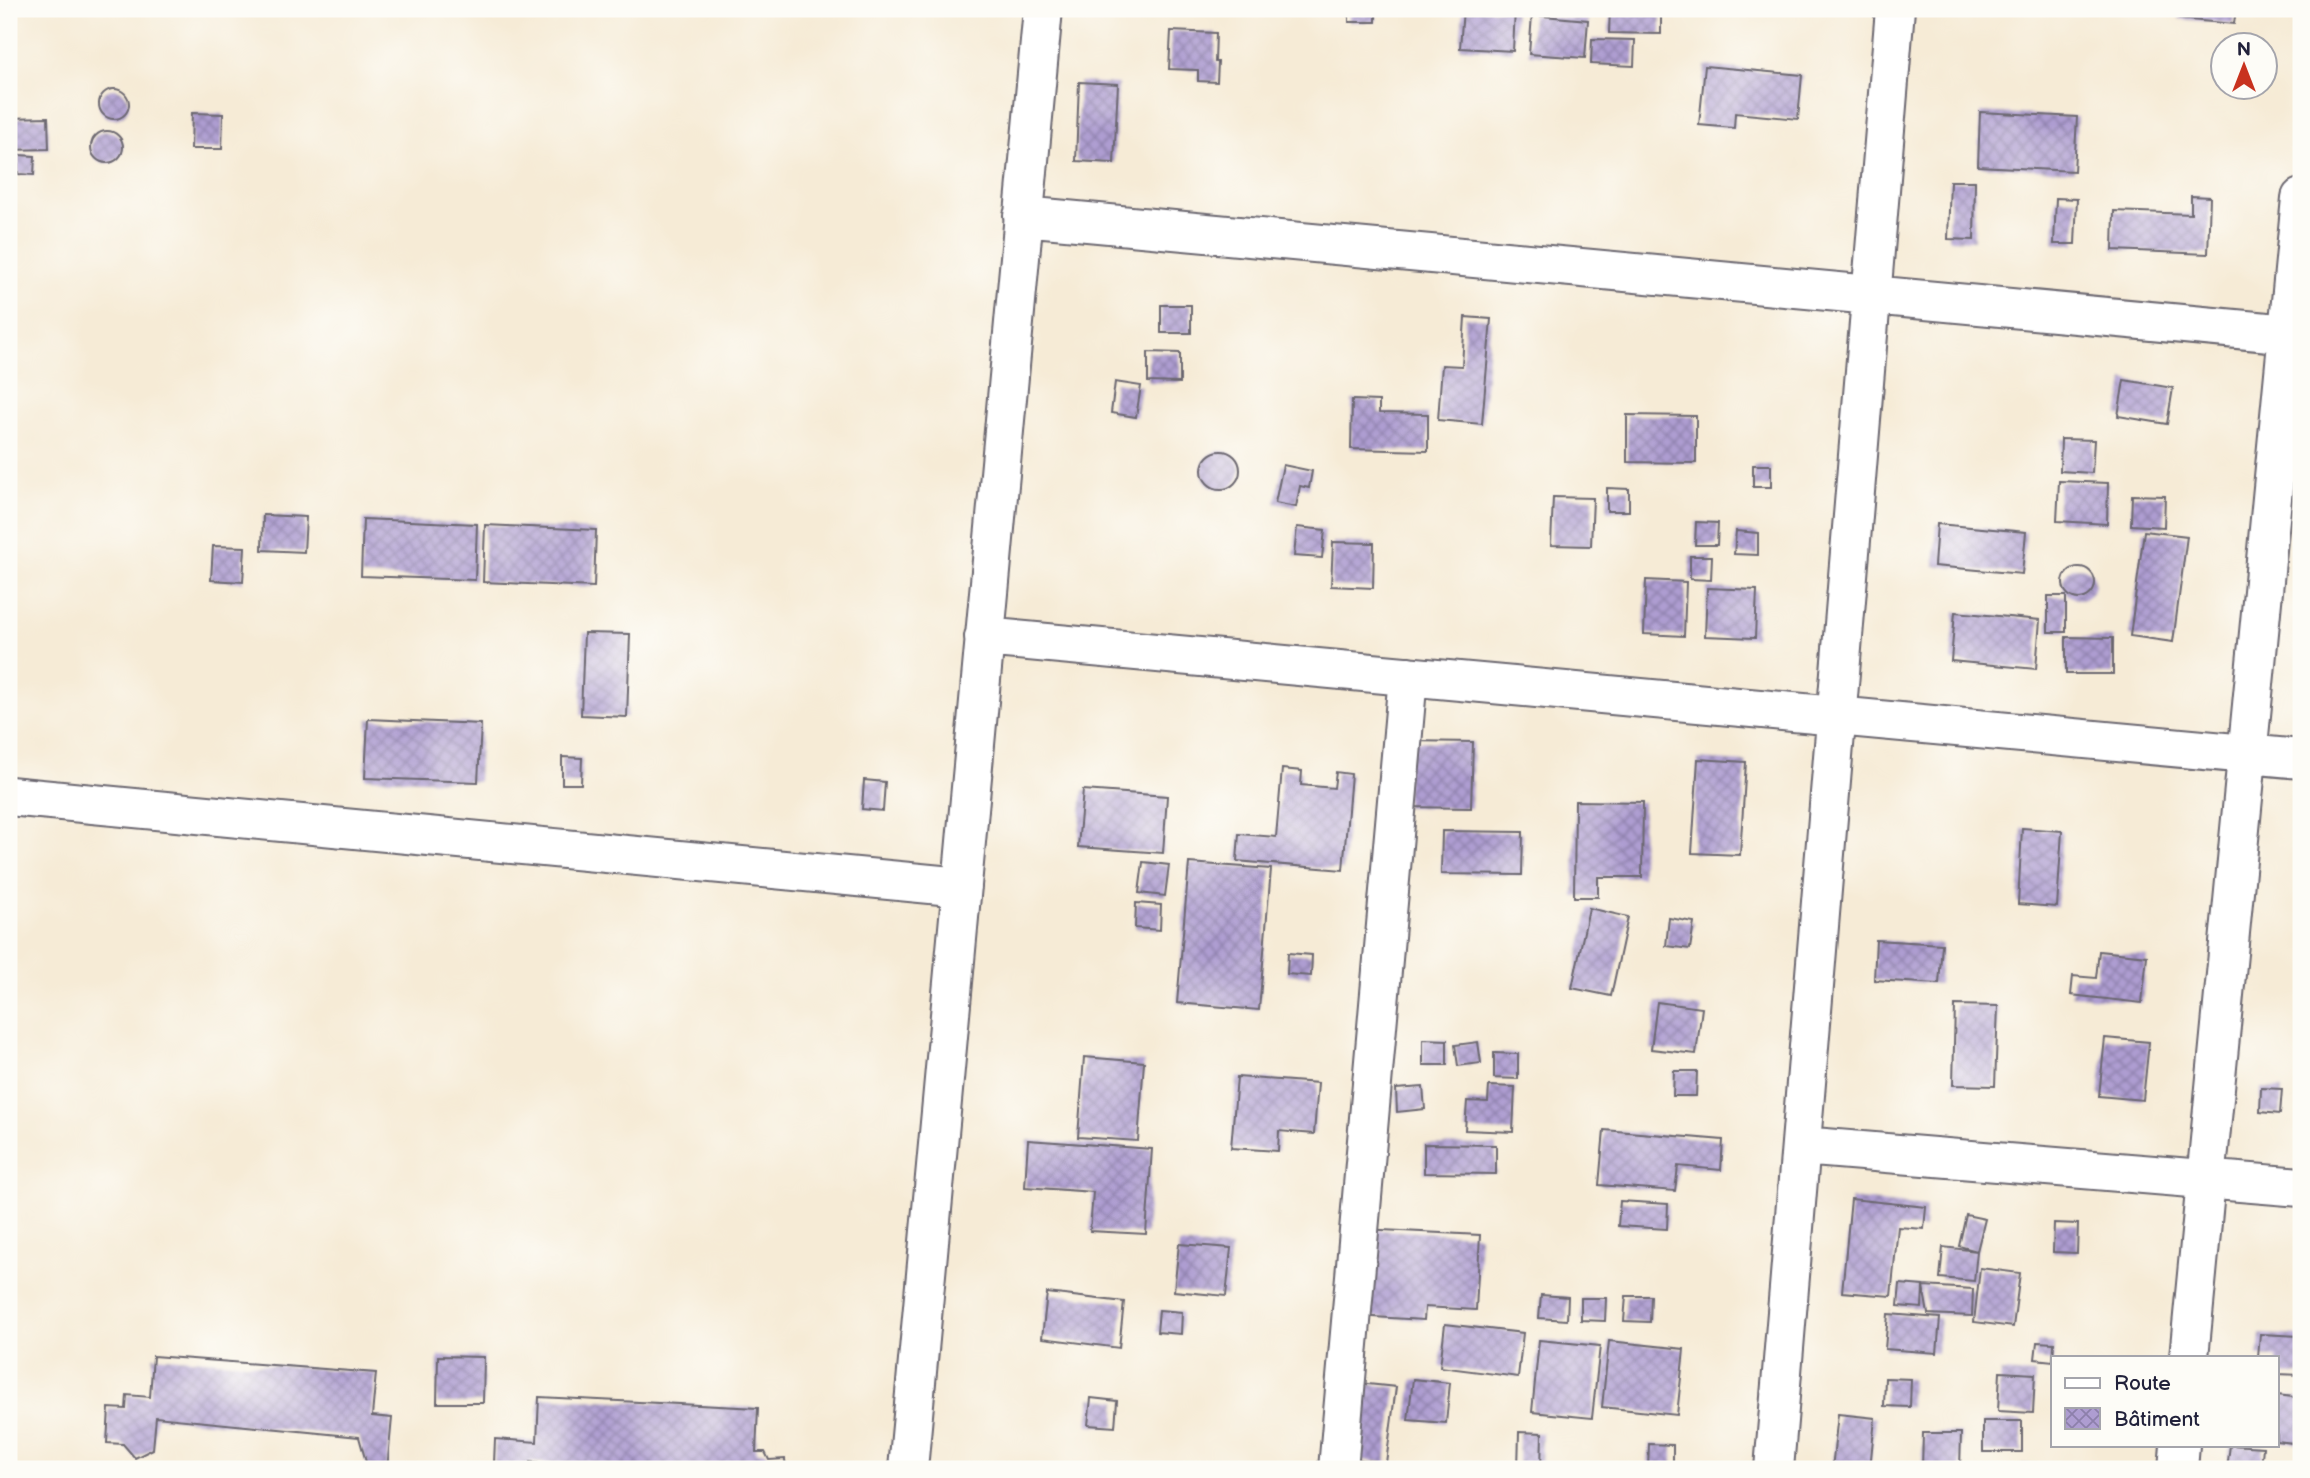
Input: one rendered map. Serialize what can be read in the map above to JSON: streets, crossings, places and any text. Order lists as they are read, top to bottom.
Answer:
{
  "legend": ["Route", "Bâtiment"],
  "north": "top"
}
